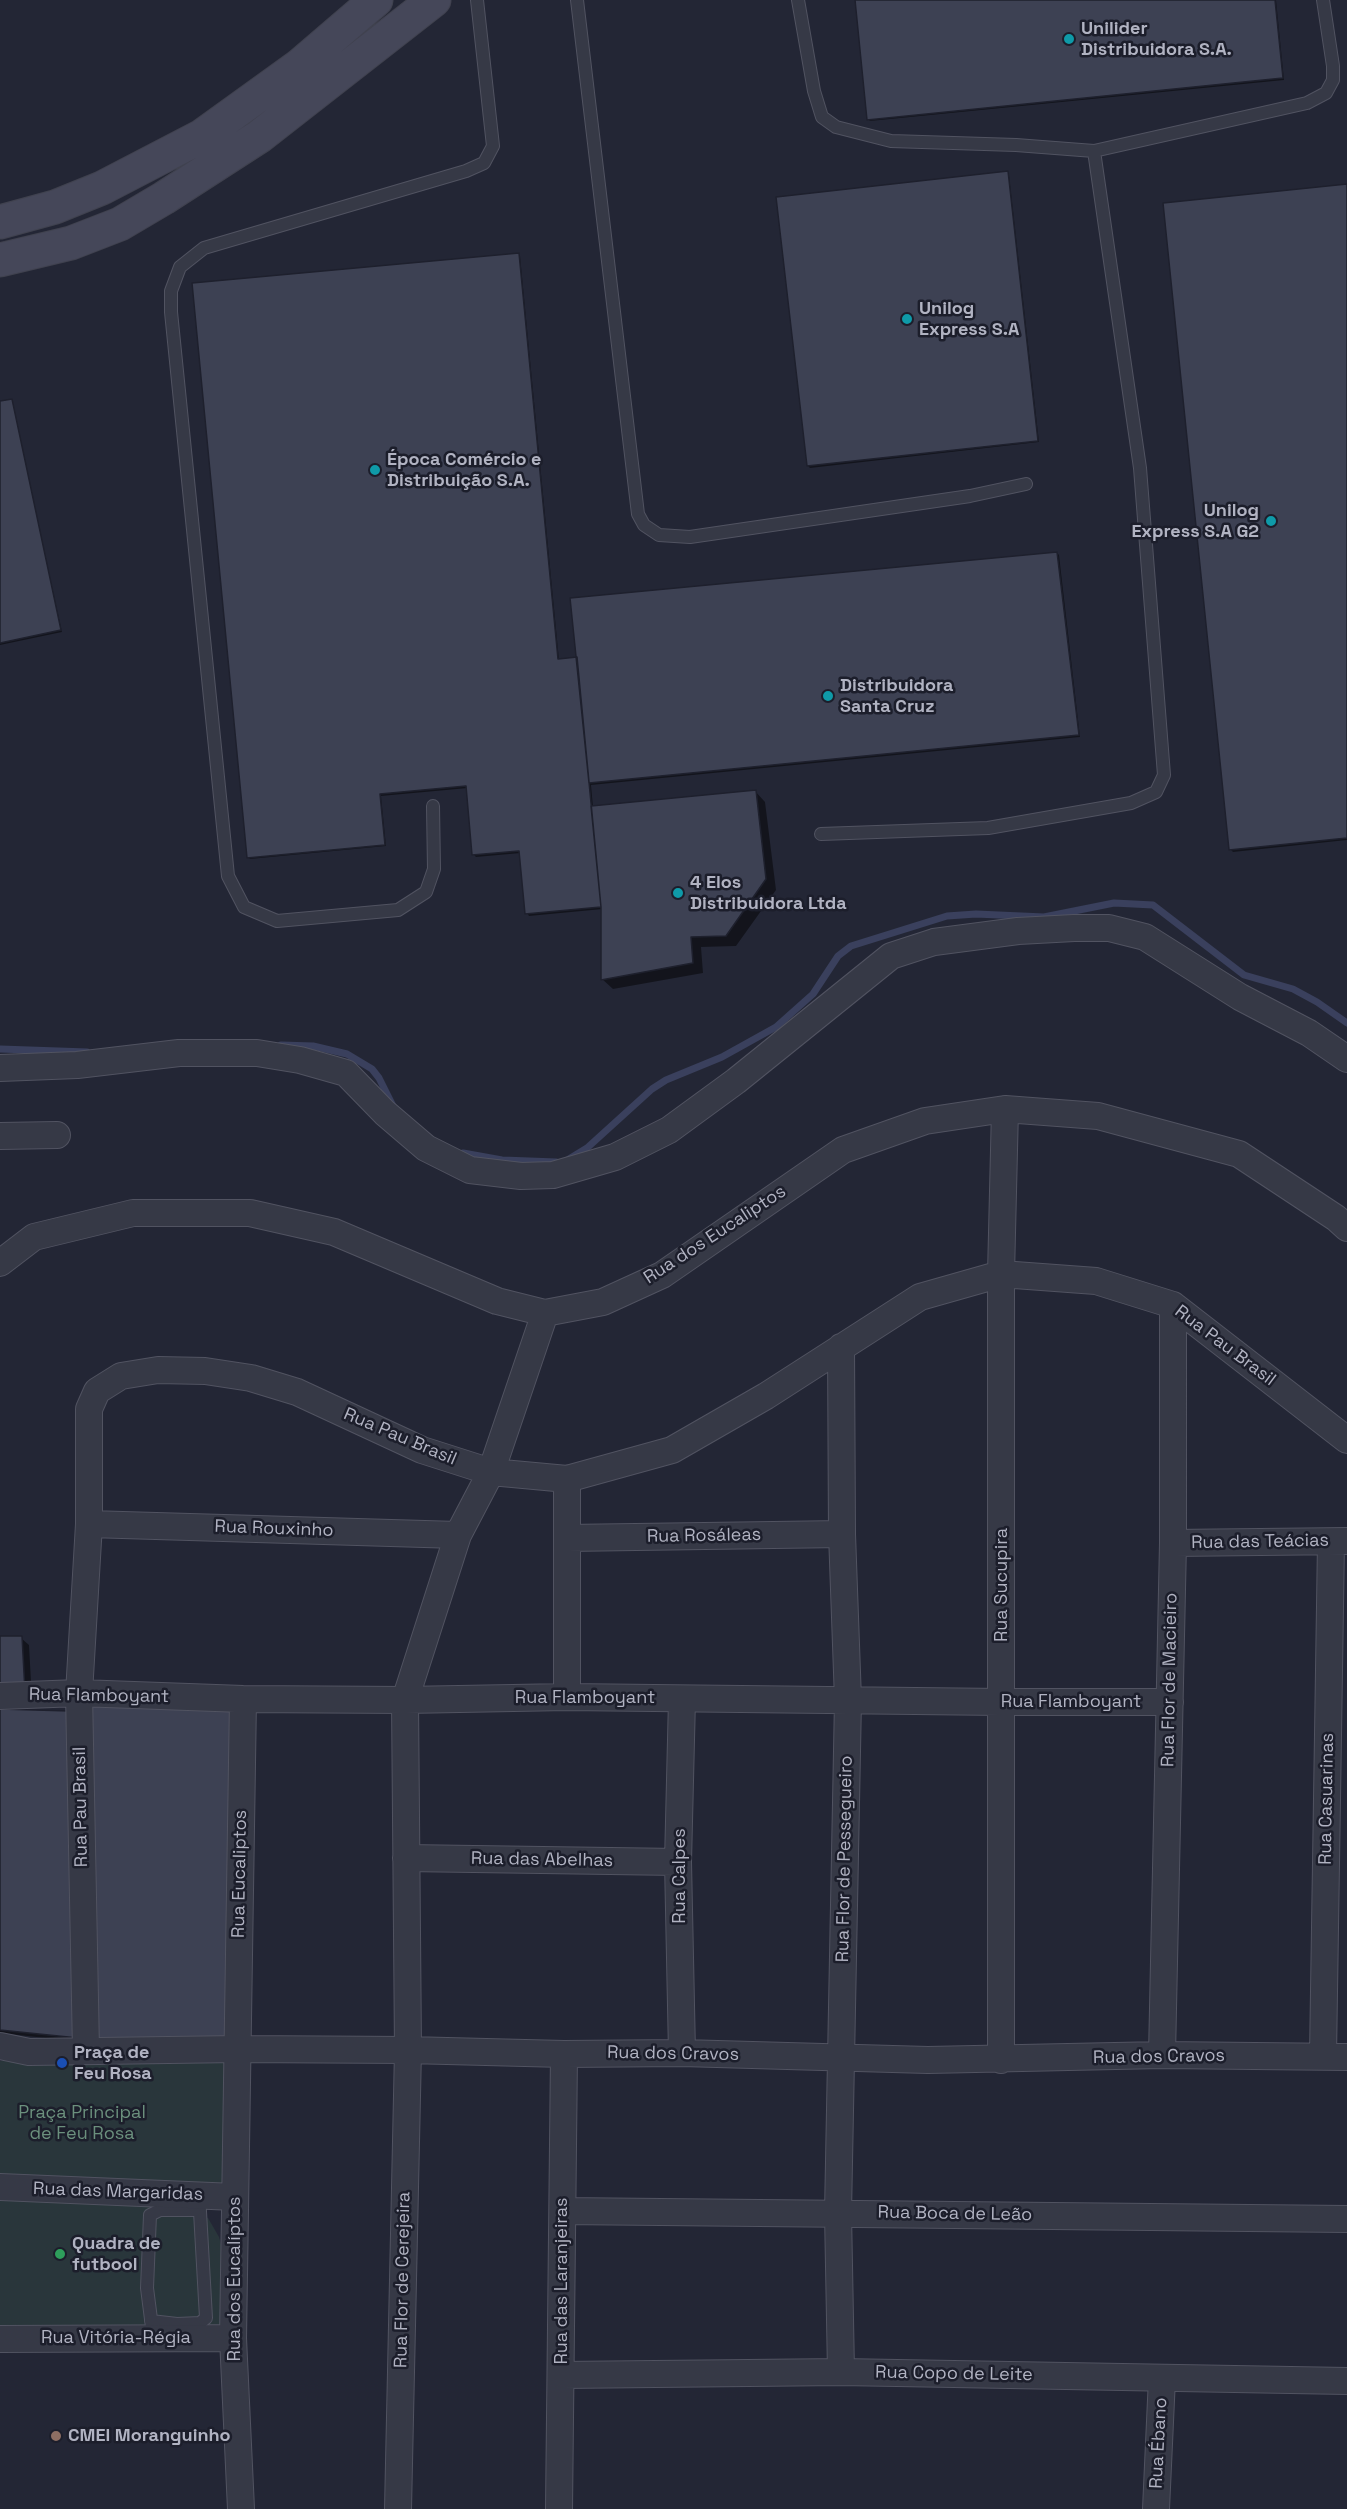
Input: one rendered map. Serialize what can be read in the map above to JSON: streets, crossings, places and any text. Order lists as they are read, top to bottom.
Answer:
{
  "streets": {
    "street": [
      "Rua dos Eucaliptos",
      "Rua Pau Brasil",
      "Rua Rouxinho",
      "Rua Rosáleas",
      "Rua das Teácias",
      "Rua Sucupira",
      "Rua Flor de Macieiro",
      "Rua Flamboyant",
      "Rua Casuarinas",
      "Rua Flor de Pessegueiro",
      "Rua das Abelhas",
      "Rua Eucaliptos",
      "Rua Calpes",
      "Rua dos Cravos",
      "Rua das Margaridas",
      "Rua Boca de Leão",
      "Rua dos Eucalíptos",
      "Rua Flor de Cerejeira",
      "Rua das Laranjeiras",
      "Rua Vitória-Régia",
      "Rua Copo de Leite",
      "Rua Ébano"
    ]
  },
  "crossings": [
    ["Rua dos Eucaliptos", "Rua Sucupira"],
    ["Rua dos Eucaliptos", "Rua Flor de Cerejeira"],
    ["Rua Pau Brasil", "Rua Rouxinho"],
    ["Rua Pau Brasil", "Rua Sucupira"],
    ["Rua Pau Brasil", "Rua Flor de Macieiro"],
    ["Rua Pau Brasil", "Rua Flamboyant"],
    ["Rua Pau Brasil", "Rua Flor de Pessegueiro"],
    ["Rua Pau Brasil", "Rua dos Cravos"],
    ["Rua Pau Brasil", "Rua Flor de Cerejeira"],
    ["Rua Rouxinho", "Rua Flor de Cerejeira"],
    ["Rua Rosáleas", "Rua Flor de Pessegueiro"],
    ["Rua das Teácias", "Rua Flor de Macieiro"],
    ["Rua das Teácias", "Rua Casuarinas"],
    ["Rua Sucupira", "Rua Flamboyant"],
    ["Rua Sucupira", "Rua dos Cravos"],
    ["Rua Flor de Macieiro", "Rua Flamboyant"],
    ["Rua Flor de Macieiro", "Rua dos Cravos"],
    ["Rua Flamboyant", "Rua Flor de Pessegueiro"],
    ["Rua Flamboyant", "Rua Eucaliptos"],
    ["Rua Flamboyant", "Rua Calpes"],
    ["Rua Flamboyant", "Rua Flor de Cerejeira"],
    ["Rua Casuarinas", "Rua dos Cravos"],
    ["Rua Flor de Pessegueiro", "Rua dos Cravos"],
    ["Rua Flor de Pessegueiro", "Rua Boca de Leão"],
    ["Rua Flor de Pessegueiro", "Rua Copo de Leite"],
    ["Rua das Abelhas", "Rua Calpes"],
    ["Rua das Abelhas", "Rua Flor de Cerejeira"],
    ["Rua Eucaliptos", "Rua dos Cravos"],
    ["Rua Eucaliptos", "Rua dos Eucalíptos"],
    ["Rua Calpes", "Rua dos Cravos"],
    ["Rua dos Cravos", "Rua dos Eucalíptos"],
    ["Rua dos Cravos", "Rua Flor de Cerejeira"],
    ["Rua dos Cravos", "Rua das Laranjeiras"],
    ["Rua das Margaridas", "Rua dos Eucalíptos"],
    ["Rua Boca de Leão", "Rua das Laranjeiras"],
    ["Rua dos Eucalíptos", "Rua Vitória-Régia"],
    ["Rua das Laranjeiras", "Rua Copo de Leite"],
    ["Rua Copo de Leite", "Rua Ébano"]
  ],
  "parks": ["Praça Principal de Feu Rosa"],
  "places": [
    "Unilider Distribuidora S.A.",
    "Unilog Express S.A",
    "Época Comércio e Distribuição S.A.",
    "Unilog Express S.A G2",
    "Distribuidora Santa Cruz",
    "4 Elos Distribuidora Ltda",
    "Praça de Feu Rosa",
    "Quadra de futbool",
    "CMEI Moranguinho"
  ]
}
